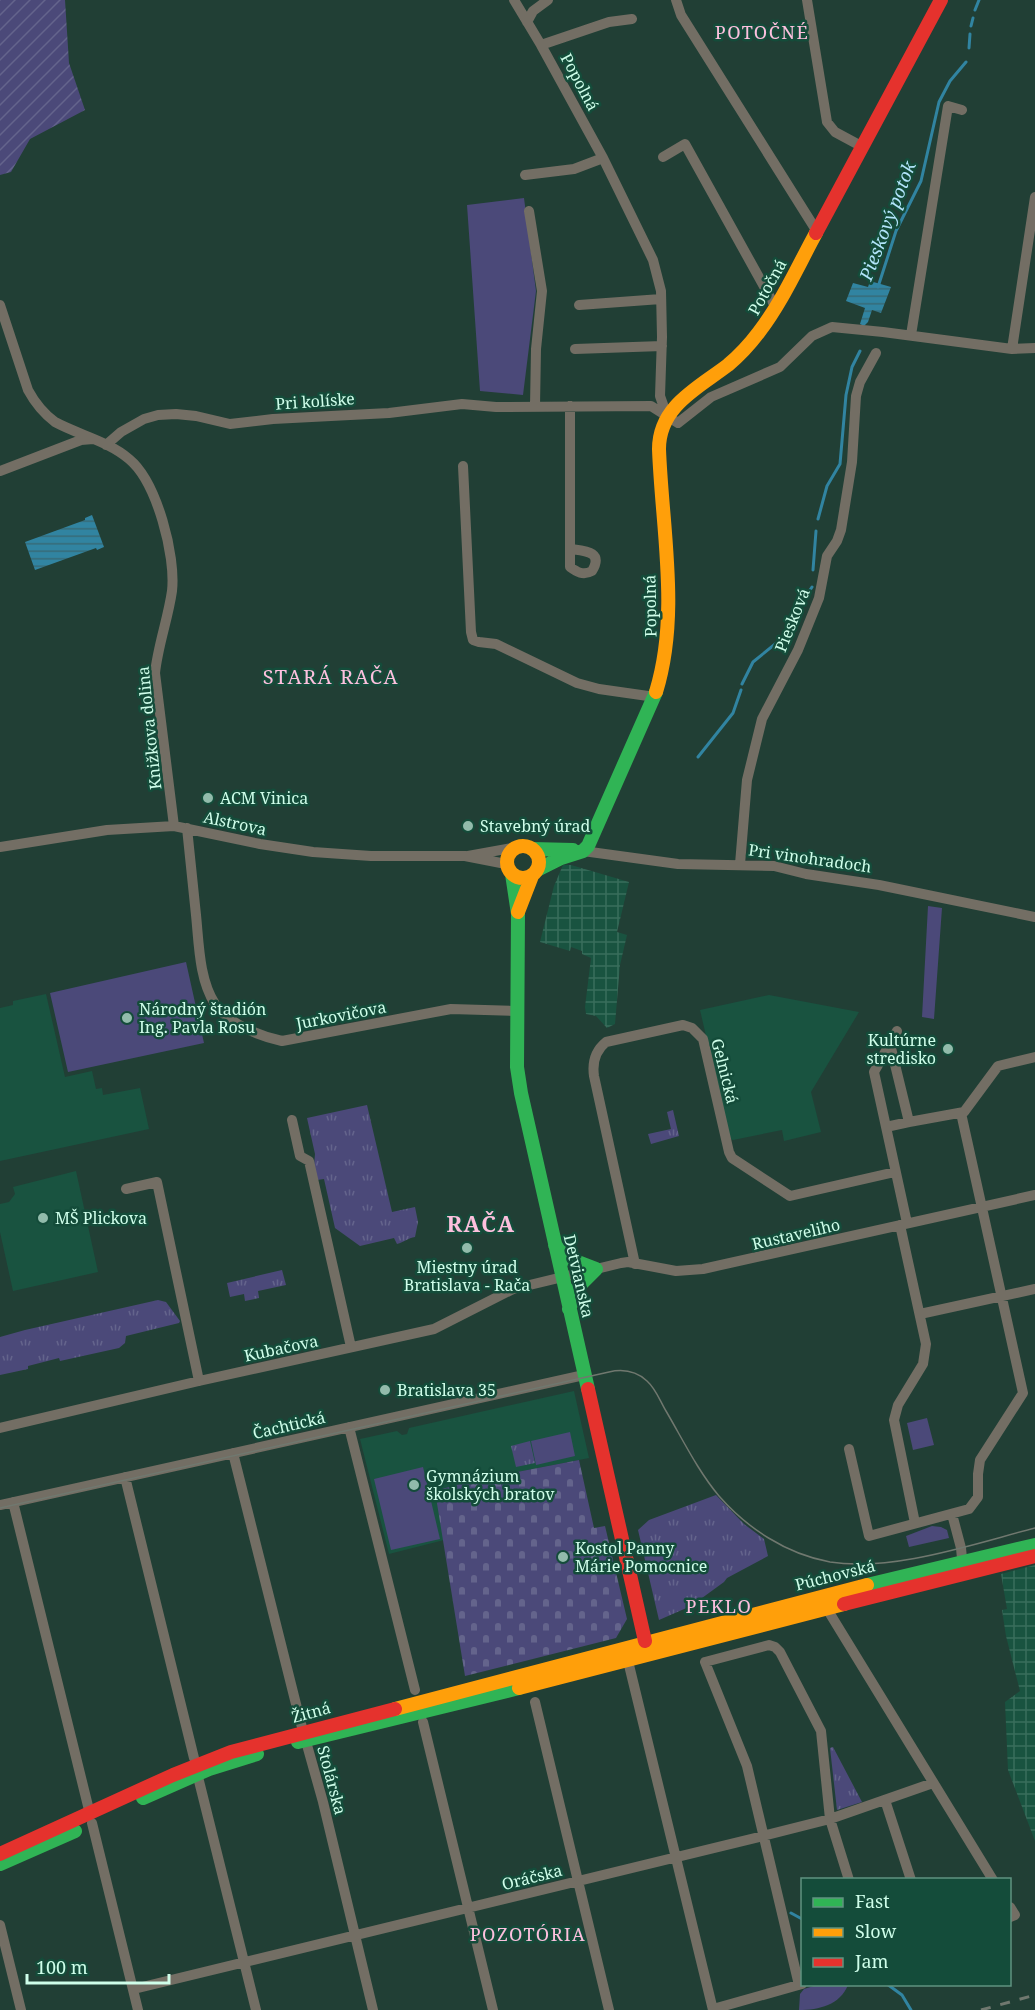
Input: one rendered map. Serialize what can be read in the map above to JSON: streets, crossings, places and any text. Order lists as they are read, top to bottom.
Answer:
{
  "streets": {
    "street": [
      "Popolná",
      "Potočná",
      "Pri kolíske",
      "Piesková",
      "Knižkova dolina",
      "Alstrova",
      "Pri vinohradoch",
      "Jurkovičova",
      "Gelnická",
      "Rustaveliho",
      "Detvianska",
      "Kubačova",
      "Čachtická",
      "Púchovská",
      "Žitná",
      "Stolárska",
      "Oráčska"
    ]
  },
  "crossings": [
    ["Popolná", "Potočná"],
    ["Popolná", "Pri kolíske"],
    ["Popolná", "Pri vinohradoch"],
    ["Potočná", "Pri kolíske"],
    ["Pri kolíske", "Knižkova dolina"],
    ["Piesková", "Pri vinohradoch"],
    ["Knižkova dolina", "Alstrova"],
    ["Alstrova", "Pri vinohradoch"],
    ["Alstrova", "Jurkovičova"],
    ["Alstrova", "Detvianska"],
    ["Pri vinohradoch", "Detvianska"],
    ["Jurkovičova", "Detvianska"],
    ["Gelnická", "Rustaveliho"],
    ["Rustaveliho", "Detvianska"],
    ["Rustaveliho", "Kubačova"],
    ["Detvianska", "Kubačova"],
    ["Detvianska", "Čachtická"],
    ["Detvianska", "Púchovská"],
    ["Detvianska", "Žitná"],
    ["Čachtická", "Stolárska"],
    ["Púchovská", "Žitná"],
    ["Žitná", "Stolárska"],
    ["Stolárska", "Oráčska"]
  ],
  "districts": [
    "POTOČNÉ",
    "STARÁ RAČA",
    "RAČA",
    "PEKLO",
    "POZOTÓRIA"
  ],
  "water": ["Pieskový potok"],
  "places": [
    "ACM Vinica",
    "Stavebný úrad",
    "Národný štadión Ing. Pavla Rosu",
    "Kultúrne stredisko",
    "MŠ Plickova",
    "Miestny úrad Bratislava - Rača",
    "Bratislava 35",
    "Gymnázium školských bratov",
    "Kostol Panny Márie Pomocnice"
  ],
  "legend": ["Fast", "Slow", "Jam"],
  "scale_bar": "100 m"
}
